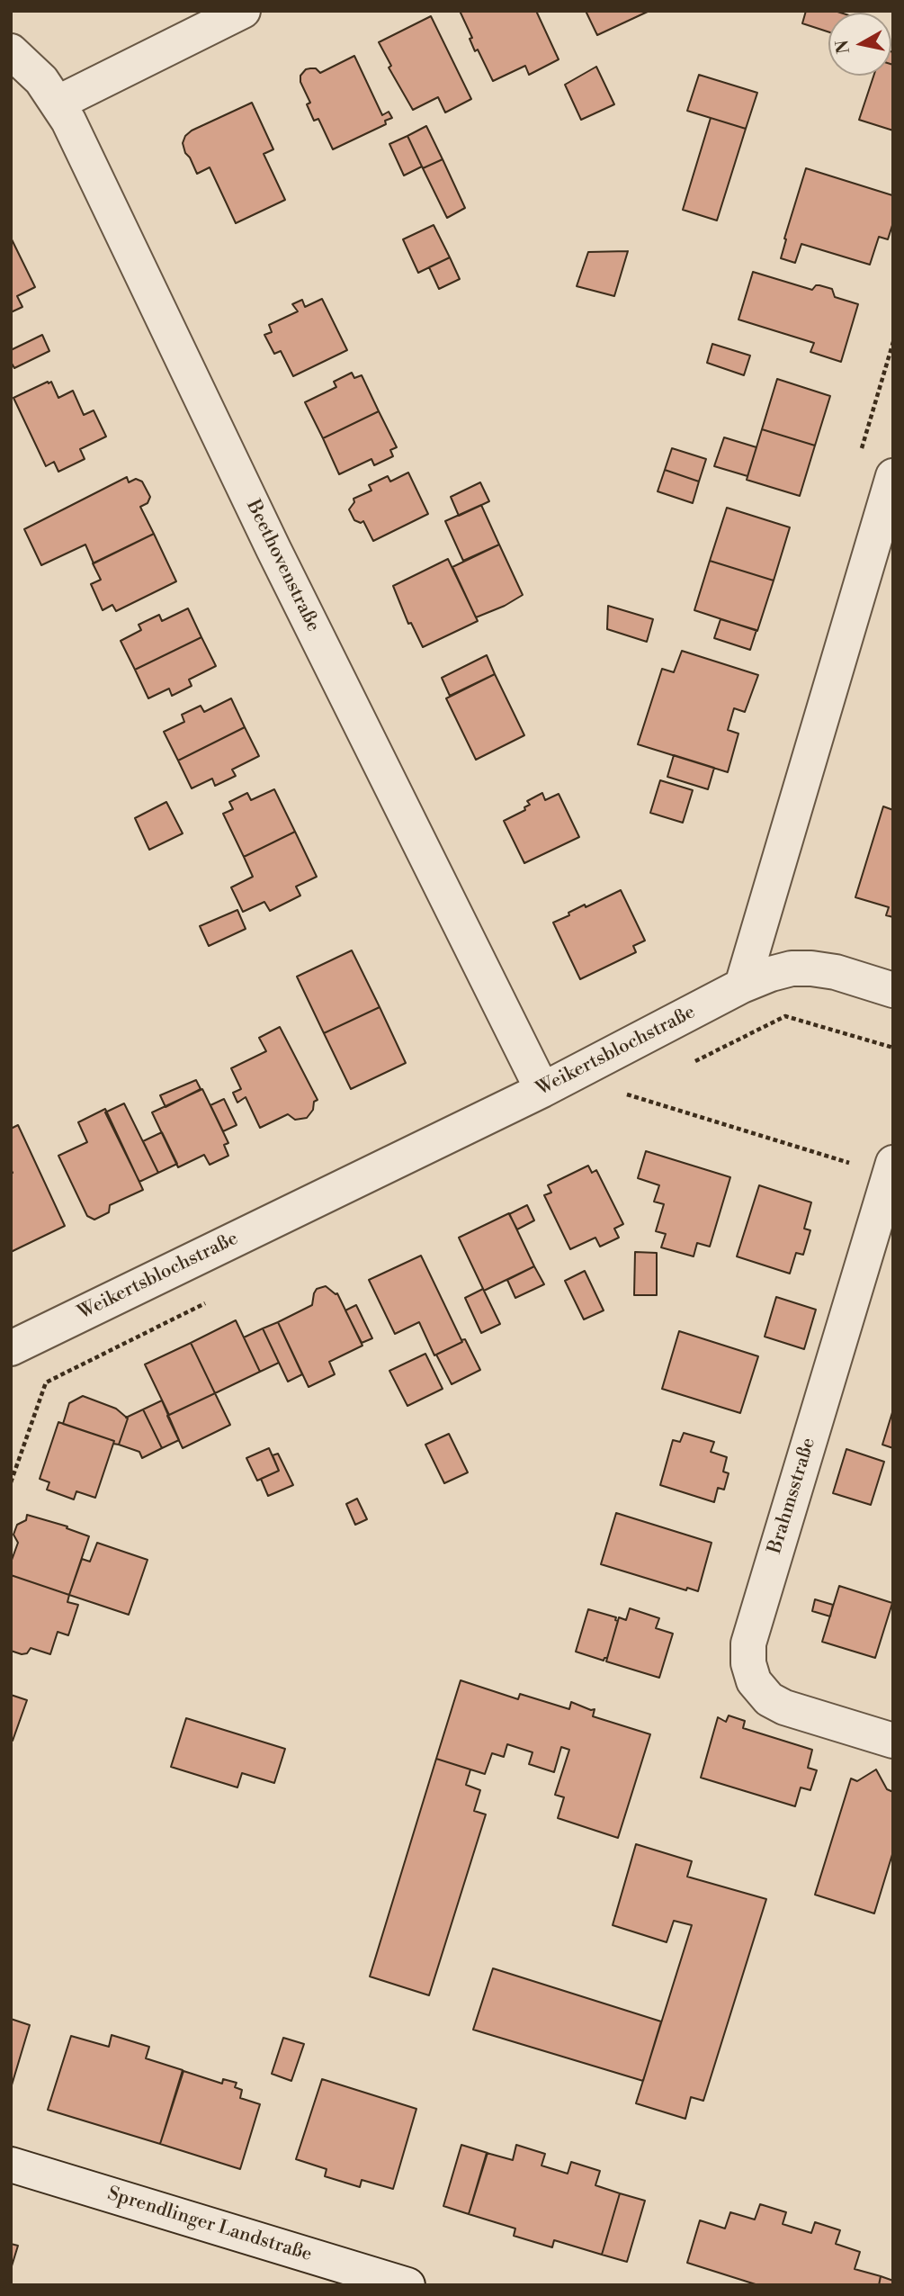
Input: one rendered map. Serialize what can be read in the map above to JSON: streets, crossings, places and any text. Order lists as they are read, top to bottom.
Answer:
{
  "streets": {
    "street": [
      "Beethovenstraße",
      "Weikertsblochstraße",
      "Brahmsstraße",
      "Sprendlinger Landstraße"
    ]
  },
  "crossings": [
    ["Beethovenstraße", "Weikertsblochstraße"]
  ],
  "north": "left"
}
